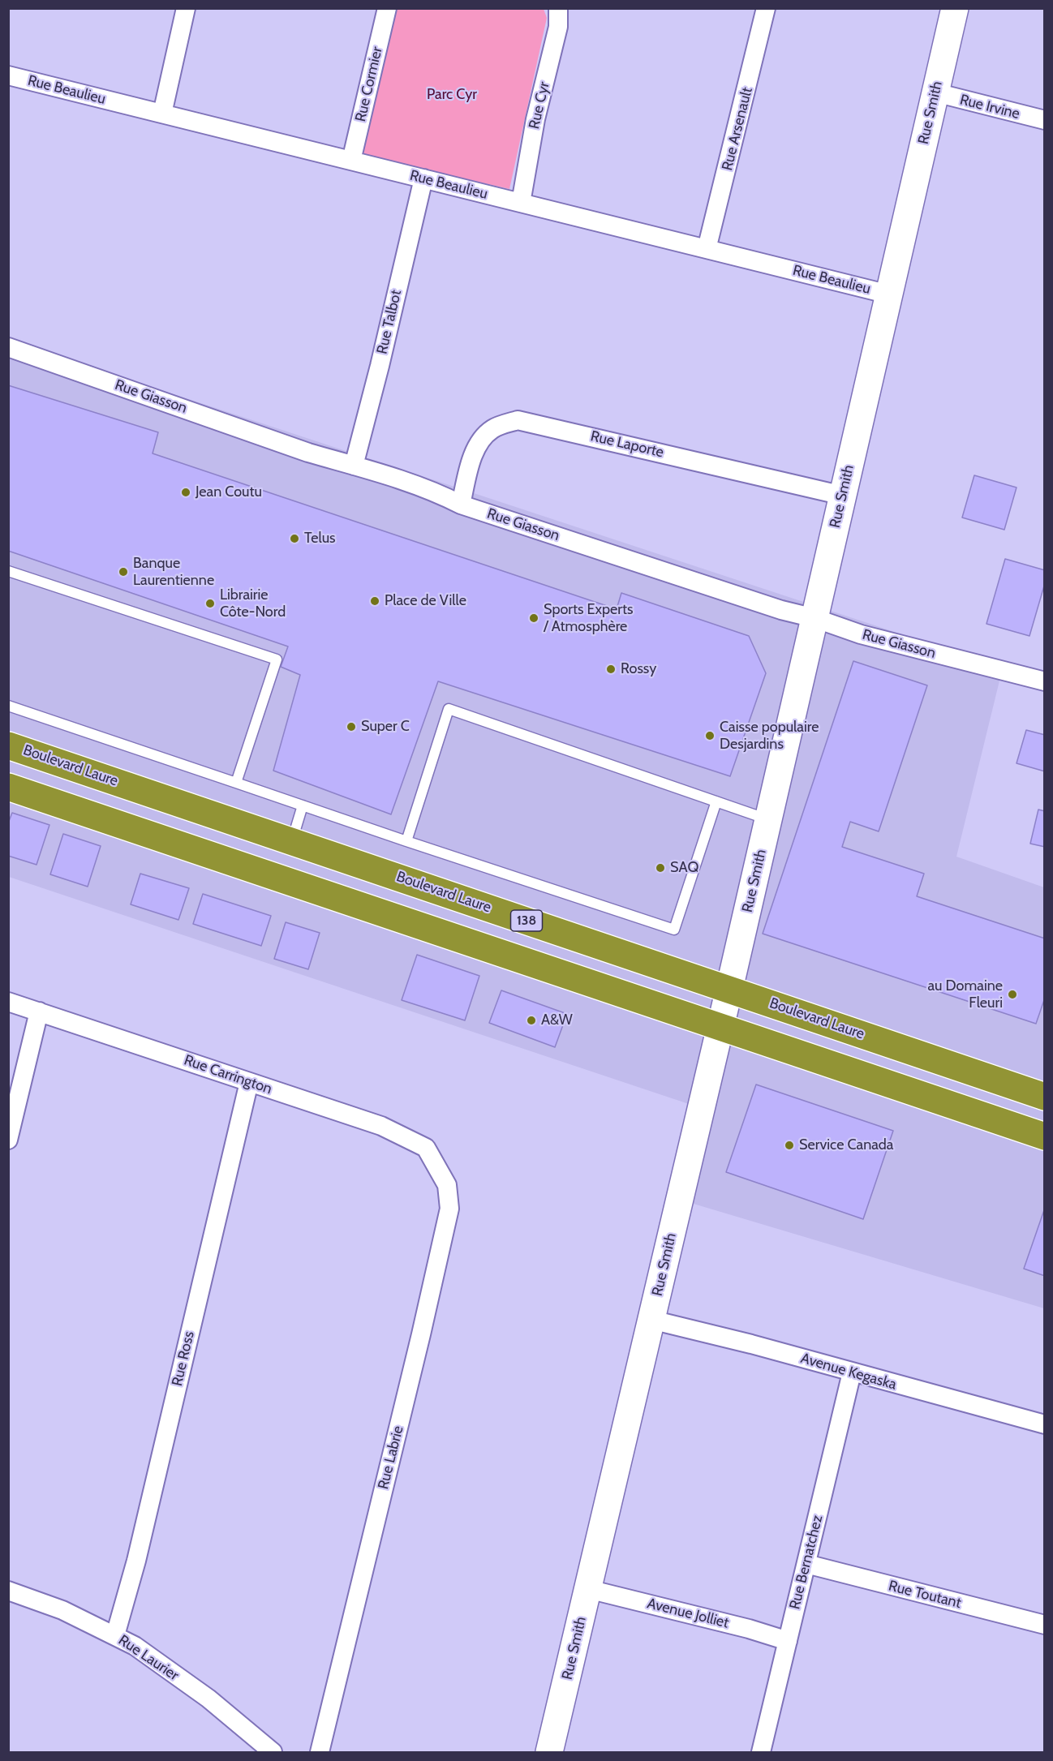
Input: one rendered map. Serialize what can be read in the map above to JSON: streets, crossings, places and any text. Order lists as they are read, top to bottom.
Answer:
{
  "streets": {
    "highway": ["Boulevard Laure", "138"],
    "street": [
      "Rue Cormier",
      "Rue Beaulieu",
      "Rue Cyr",
      "Rue Irvine",
      "Rue Smith",
      "Rue Arsenault",
      "Rue Talbot",
      "Rue Giasson",
      "Rue Laporte",
      "Rue Carrington",
      "Rue Ross",
      "Avenue Kegaska",
      "Rue Labrie",
      "Rue Bernatchez",
      "Rue Toutant",
      "Avenue Jolliet",
      "Rue Laurier"
    ]
  },
  "crossings": [
    ["Rue Cormier", "Rue Beaulieu"],
    ["Rue Beaulieu", "Rue Cyr"],
    ["Rue Beaulieu", "Rue Smith"],
    ["Rue Beaulieu", "Rue Arsenault"],
    ["Rue Beaulieu", "Rue Talbot"],
    ["Rue Irvine", "Rue Smith"],
    ["Rue Smith", "Rue Giasson"],
    ["Rue Smith", "Rue Laporte"],
    ["Rue Smith", "Boulevard Laure"],
    ["Rue Smith", "Avenue Kegaska"],
    ["Rue Smith", "Avenue Jolliet"],
    ["Rue Talbot", "Rue Giasson"],
    ["Rue Giasson", "Rue Laporte"],
    ["Rue Carrington", "Rue Ross"],
    ["Rue Carrington", "Rue Labrie"],
    ["Rue Ross", "Rue Laurier"],
    ["Avenue Kegaska", "Rue Bernatchez"],
    ["Rue Bernatchez", "Rue Toutant"],
    ["Rue Bernatchez", "Avenue Jolliet"]
  ],
  "parks": ["Parc Cyr"],
  "places": [
    "Jean Coutu",
    "Telus",
    "Banque Laurentienne",
    "Place de Ville",
    "Librairie Côte-Nord",
    "Sports Experts / Atmosphère",
    "Rossy",
    "Super C",
    "Caisse populaire Desjardins",
    "SAQ",
    "au Domaine Fleuri",
    "A&W",
    "Service Canada"
  ]
}
